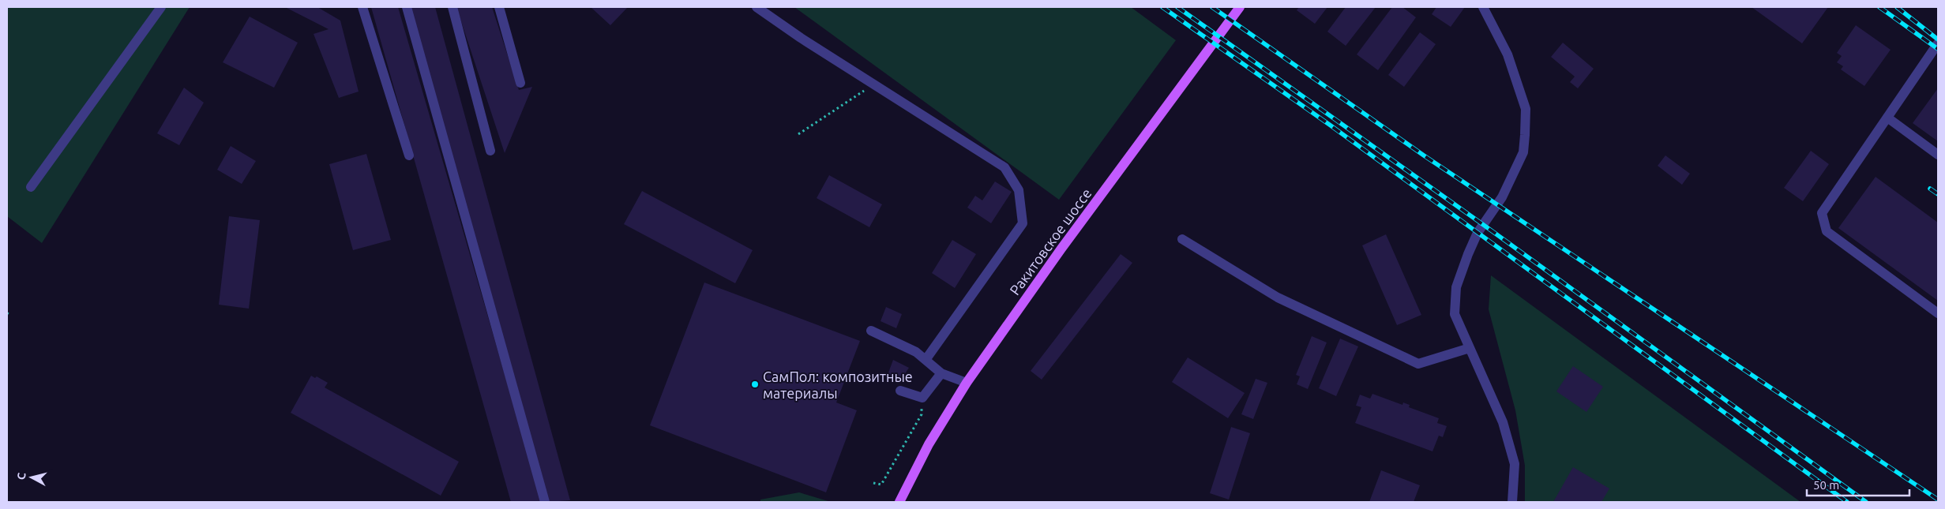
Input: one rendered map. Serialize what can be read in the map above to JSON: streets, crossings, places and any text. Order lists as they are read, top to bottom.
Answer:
{
  "streets": {
    "main road": ["Ракитовское шоссе"]
  },
  "places": ["СамПол: композитные материалы"],
  "scale_bar": "50 m",
  "north": "left"
}
